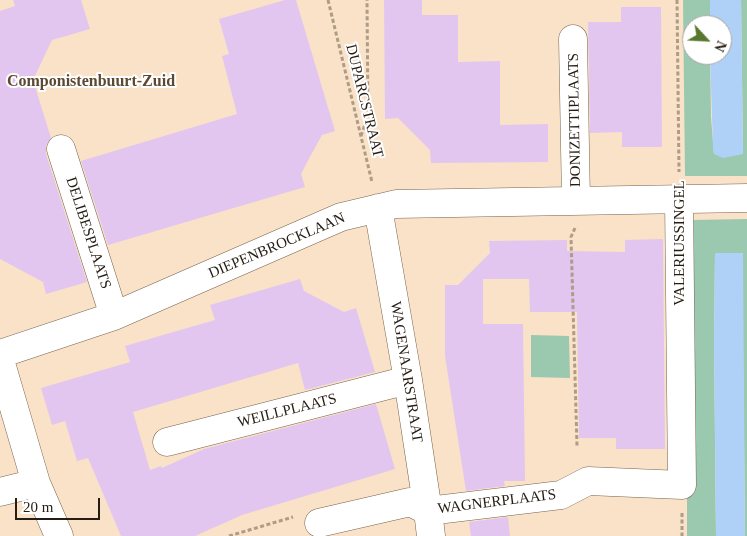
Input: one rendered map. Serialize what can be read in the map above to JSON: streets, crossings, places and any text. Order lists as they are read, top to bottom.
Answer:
{
  "streets": {
    "street": [
      "DONIZETTIPLAATS",
      "DELIBESPLAATS",
      "VALERIUSSINGEL",
      "DIEPENBROCKLAAN",
      "WAGENAARSTRAAT",
      "WEILLPLAATS",
      "WAGNERPLAATS"
    ],
    "path": ["DUPARCSTRAAT"]
  },
  "crossings": [
    ["DUPARCSTRAAT", "DIEPENBROCKLAAN"],
    ["DUPARCSTRAAT", "WAGENAARSTRAAT"],
    ["DONIZETTIPLAATS", "DIEPENBROCKLAAN"],
    ["DELIBESPLAATS", "DIEPENBROCKLAAN"],
    ["VALERIUSSINGEL", "DIEPENBROCKLAAN"],
    ["VALERIUSSINGEL", "WAGNERPLAATS"],
    ["DIEPENBROCKLAAN", "WAGENAARSTRAAT"],
    ["WAGENAARSTRAAT", "WEILLPLAATS"],
    ["WAGENAARSTRAAT", "WAGNERPLAATS"]
  ],
  "districts": ["Componistenbuurt-Zuid"],
  "scale_bar": "20 m",
  "north": "bottom right"
}
